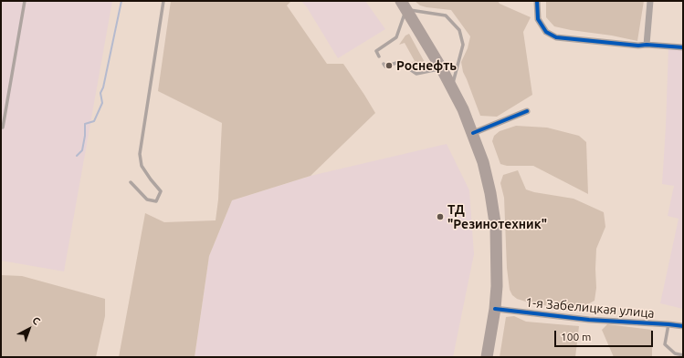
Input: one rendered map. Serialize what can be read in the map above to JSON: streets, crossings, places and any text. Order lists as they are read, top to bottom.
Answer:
{
  "streets": {
    "street": ["1-я Забелицкая улица"]
  },
  "places": ["Роснефть", "ТД \"Резинотехник\""],
  "scale_bar": "100 m",
  "north": "top right"
}
